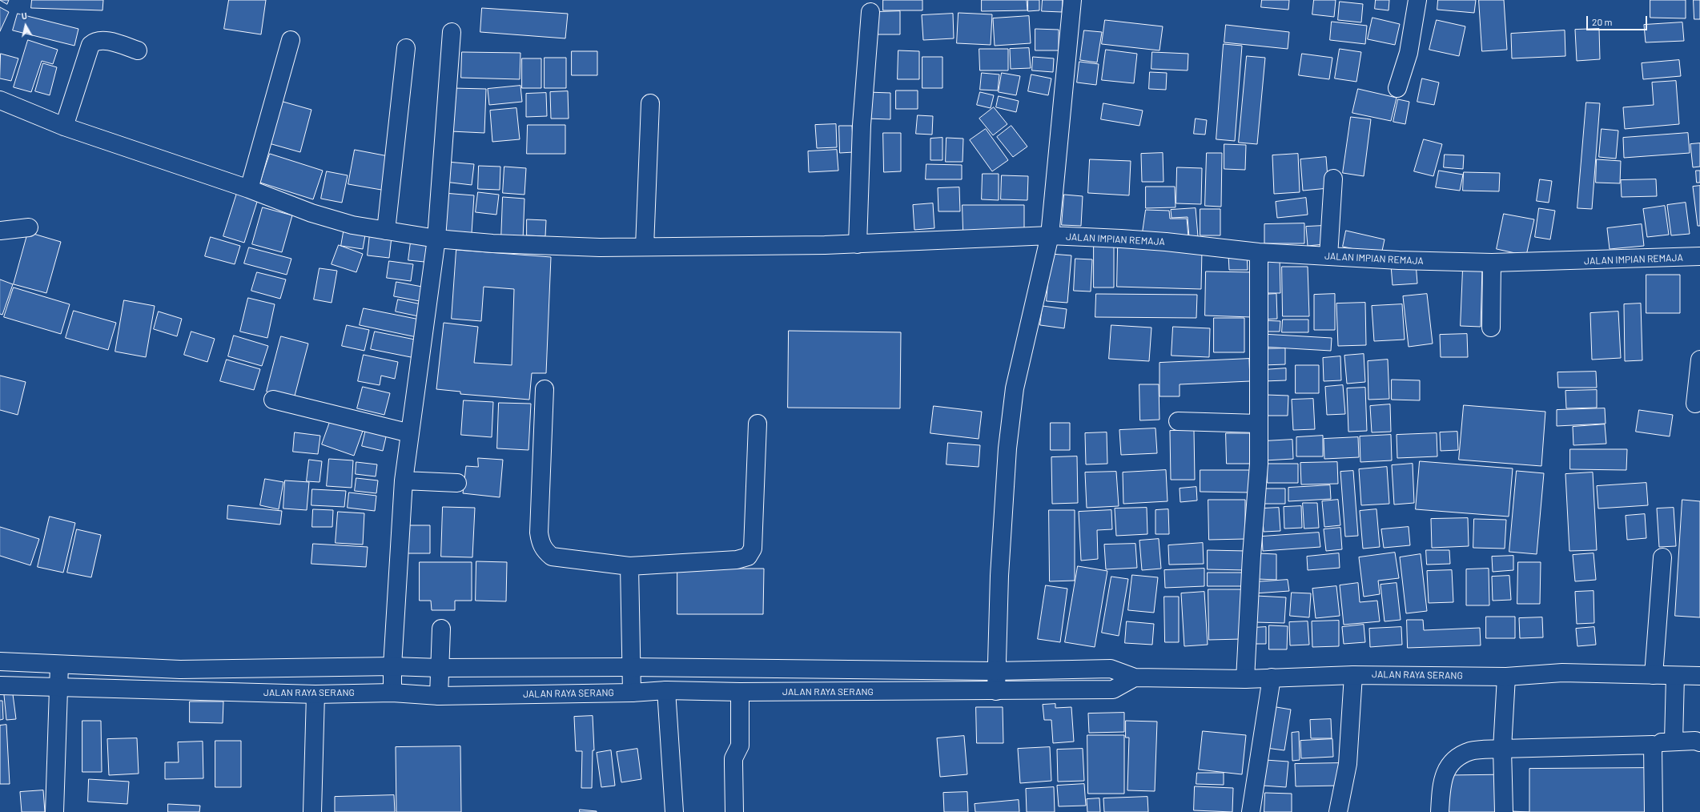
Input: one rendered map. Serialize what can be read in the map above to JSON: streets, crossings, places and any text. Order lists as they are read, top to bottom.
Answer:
{
  "streets": {
    "main road": ["JALAN IMPIAN REMAJA", "JALAN RAYA SERANG"]
  },
  "scale_bar": "20 m",
  "north": "top"
}
